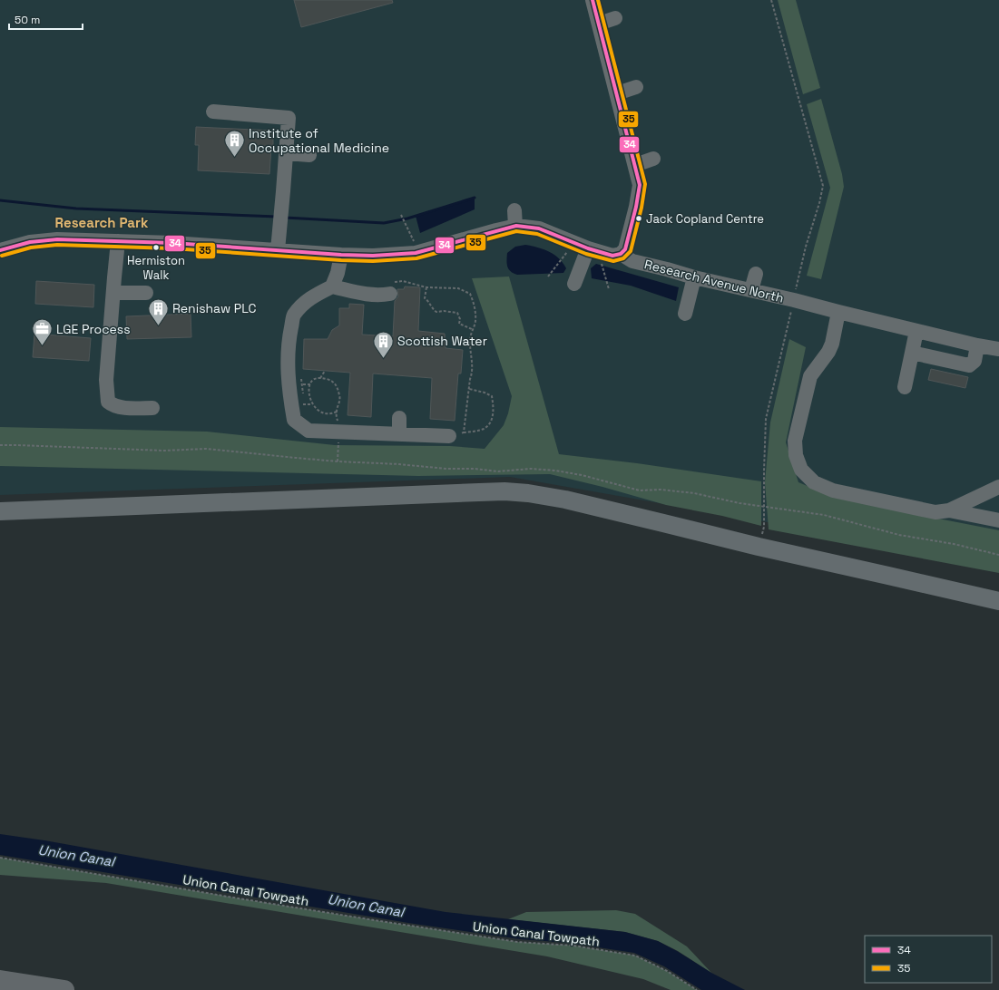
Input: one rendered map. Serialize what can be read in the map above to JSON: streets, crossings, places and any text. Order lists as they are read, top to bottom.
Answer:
{
  "streets": {
    "street": ["Research Avenue North"],
    "path": ["Union Canal Towpath"]
  },
  "districts": ["Research Park"],
  "water": ["Union Canal"],
  "places": {
    "building": ["Institute of Occupational Medicine", "Renishaw PLC", "Scottish Water"],
    "other": ["Jack Copland Centre", "Hermiston Walk"],
    "office": ["LGE Process"]
  },
  "lines": ["transit line 34", "transit line 35"],
  "legend": ["34", "35"],
  "scale_bar": "50 m"
}
